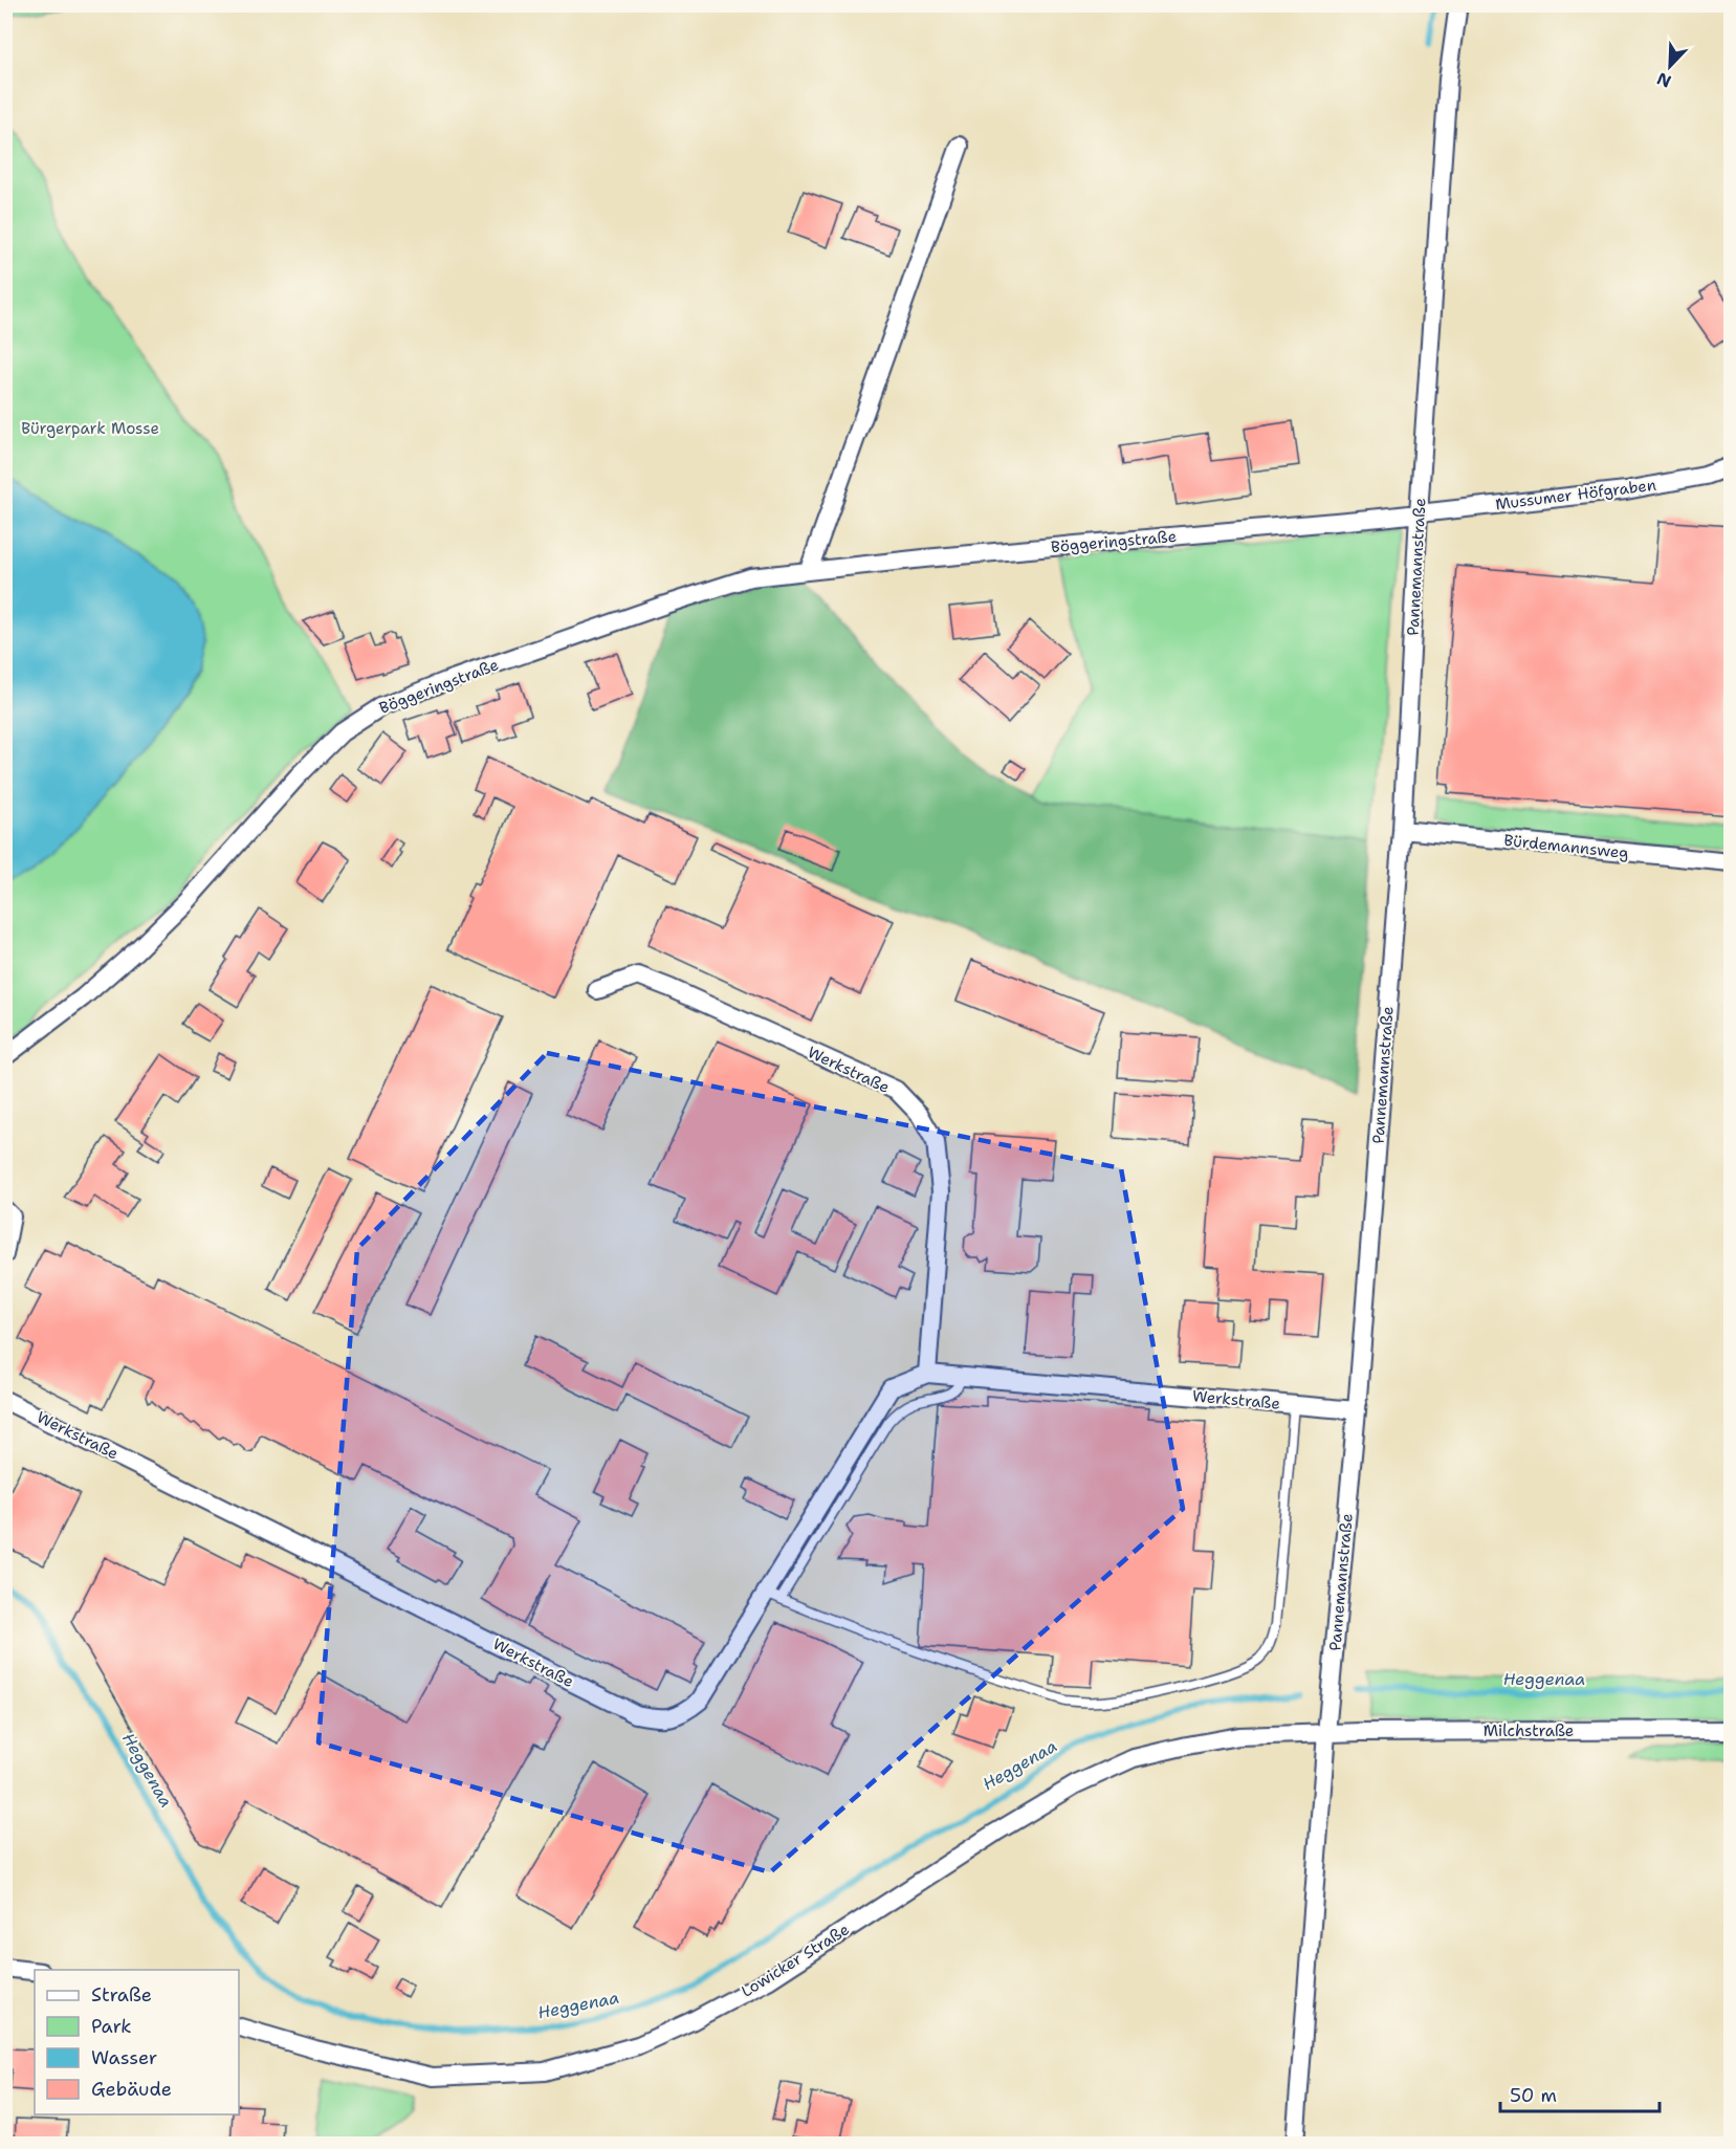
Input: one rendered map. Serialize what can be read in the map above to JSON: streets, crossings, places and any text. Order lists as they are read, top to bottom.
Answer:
{
  "streets": {
    "street": [
      "Mussumer Höfgraben",
      "Böggeringstraße",
      "Pannemannstraße",
      "Bürdemannsweg",
      "Werkstraße",
      "Milchstraße",
      "Lowicker Straße"
    ]
  },
  "crossings": [
    ["Mussumer Höfgraben", "Böggeringstraße"],
    ["Mussumer Höfgraben", "Pannemannstraße"],
    ["Böggeringstraße", "Pannemannstraße"],
    ["Pannemannstraße", "Bürdemannsweg"],
    ["Pannemannstraße", "Werkstraße"],
    ["Pannemannstraße", "Milchstraße"],
    ["Pannemannstraße", "Lowicker Straße"],
    ["Milchstraße", "Lowicker Straße"]
  ],
  "water": ["Heggenaa"],
  "parks": ["Bürgerpark Mosse"],
  "legend": [
    "Straße",
    "Park",
    "Wasser",
    "Gebäude"
  ],
  "scale_bar": "50 m",
  "north": "bottom left"
}
